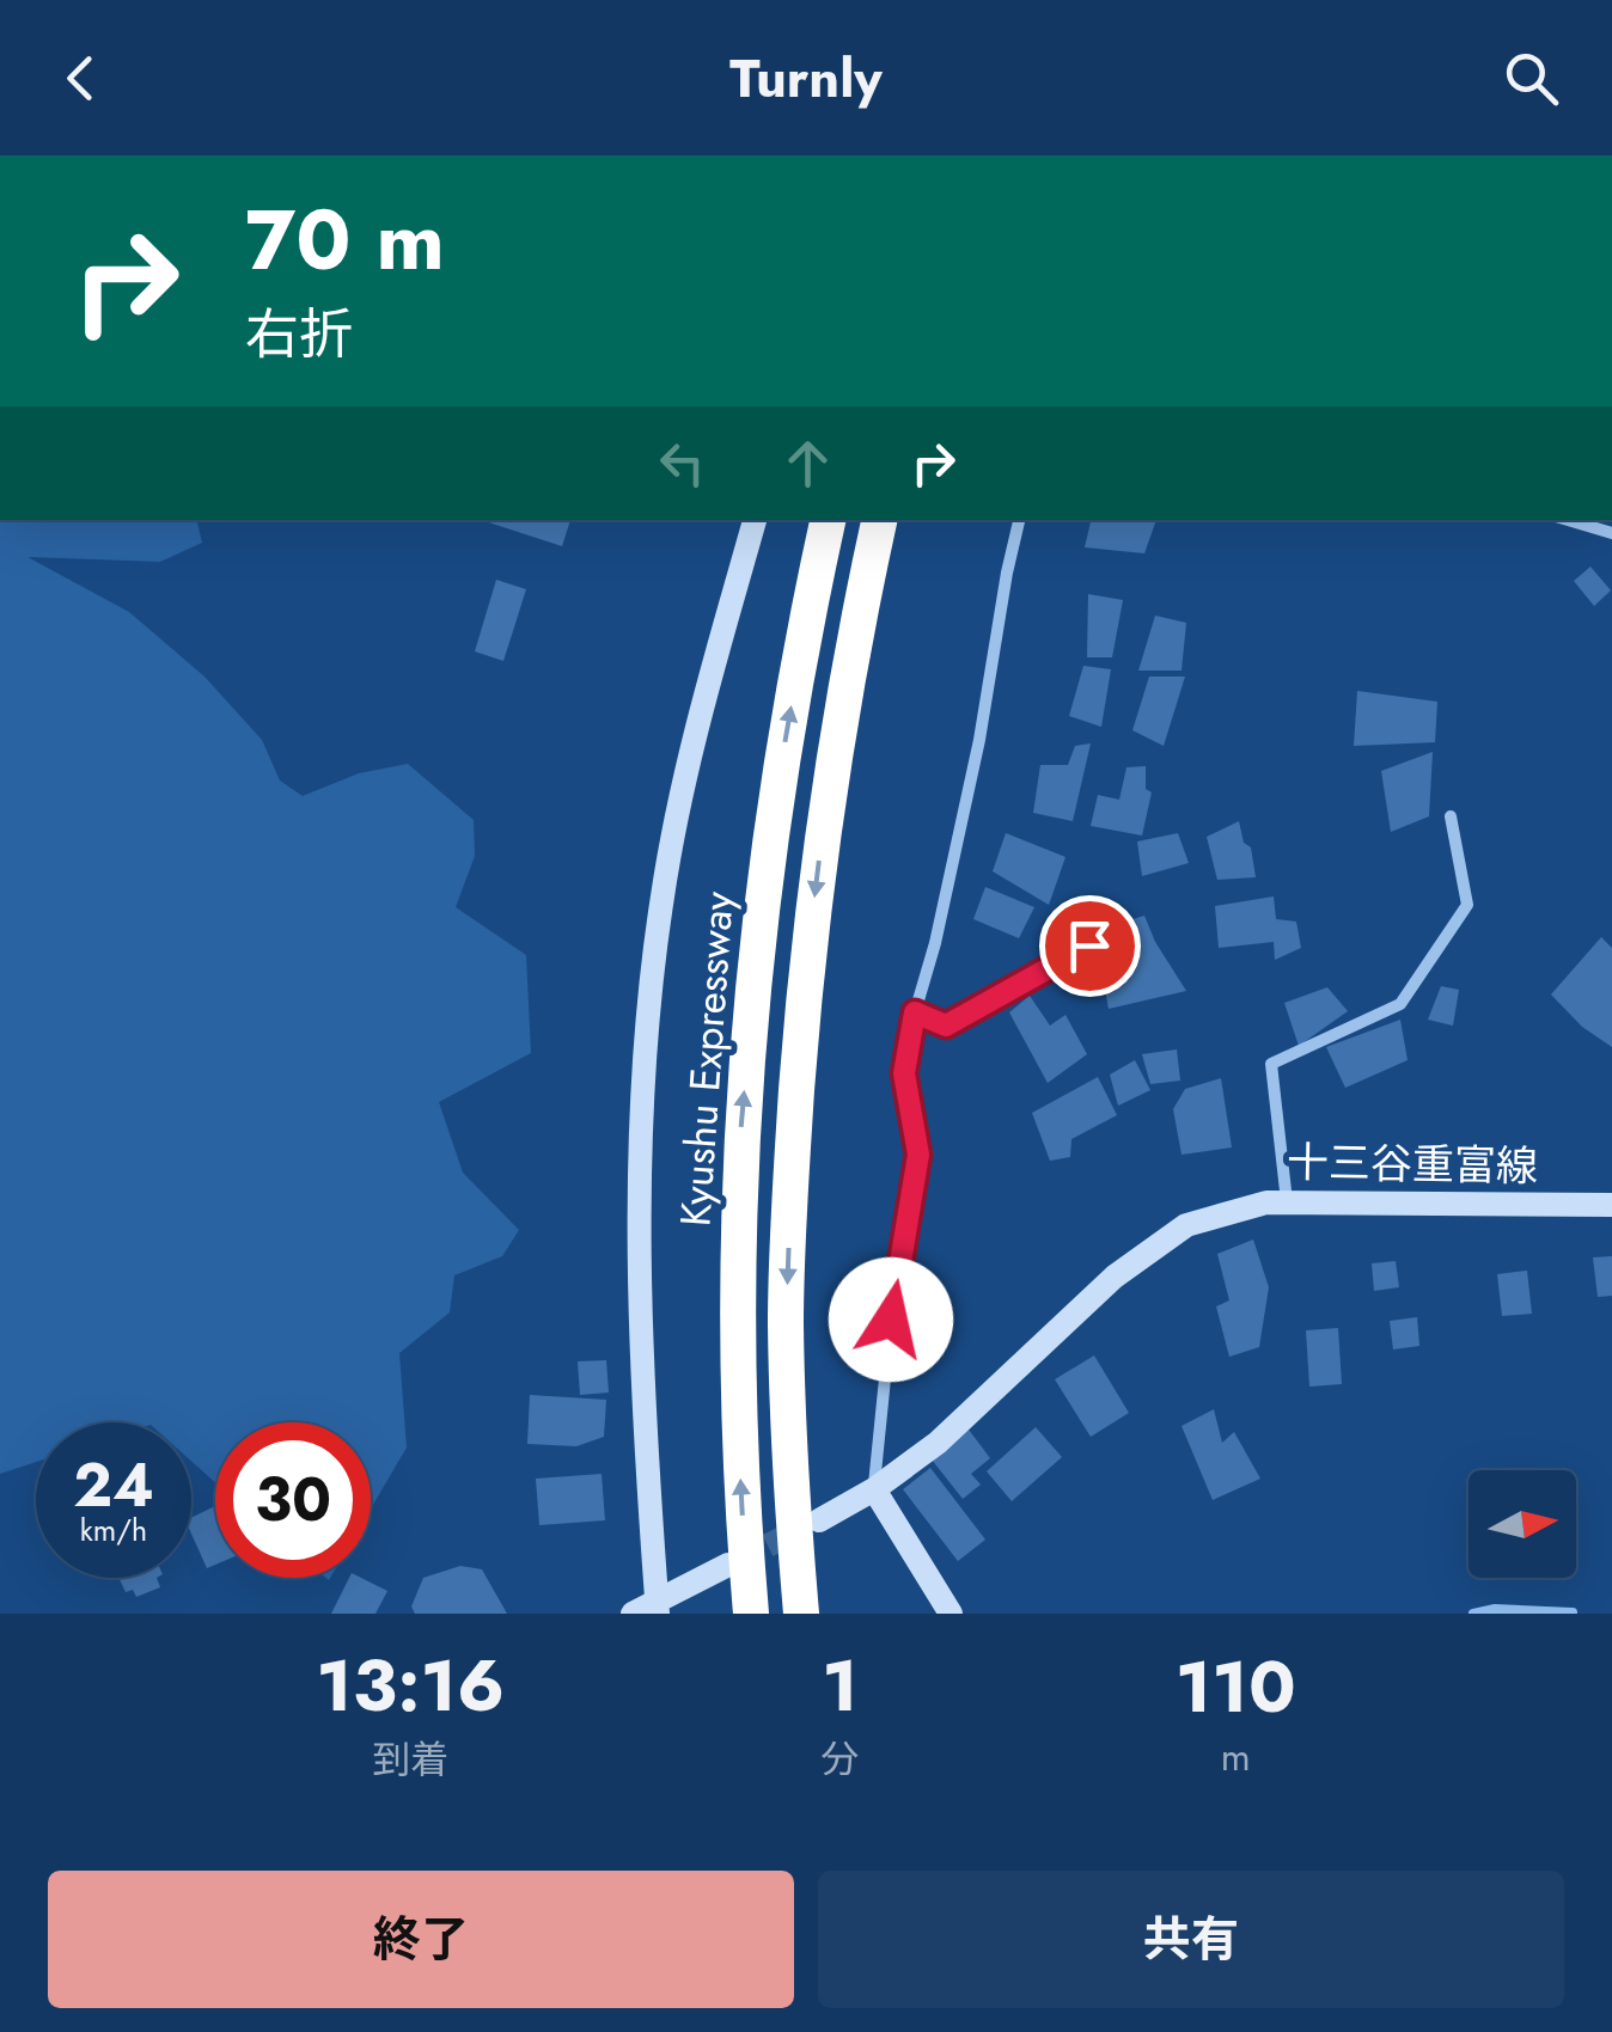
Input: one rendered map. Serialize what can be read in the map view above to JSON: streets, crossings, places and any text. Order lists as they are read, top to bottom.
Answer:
{
  "streets": {
    "highway": ["Kyushu Expressway"],
    "street": ["十三谷重富線"]
  },
  "north": "right",
  "page": {
    "header": "Turnly",
    "turn": ["70 m", "右折"],
    "speed": "24 km/h",
    "limit": "30",
    "eta": [
      "13:16",
      "到着",
      "1",
      "分",
      "110",
      "m"
    ],
    "buttons": ["終了", "共有"]
  }
}
